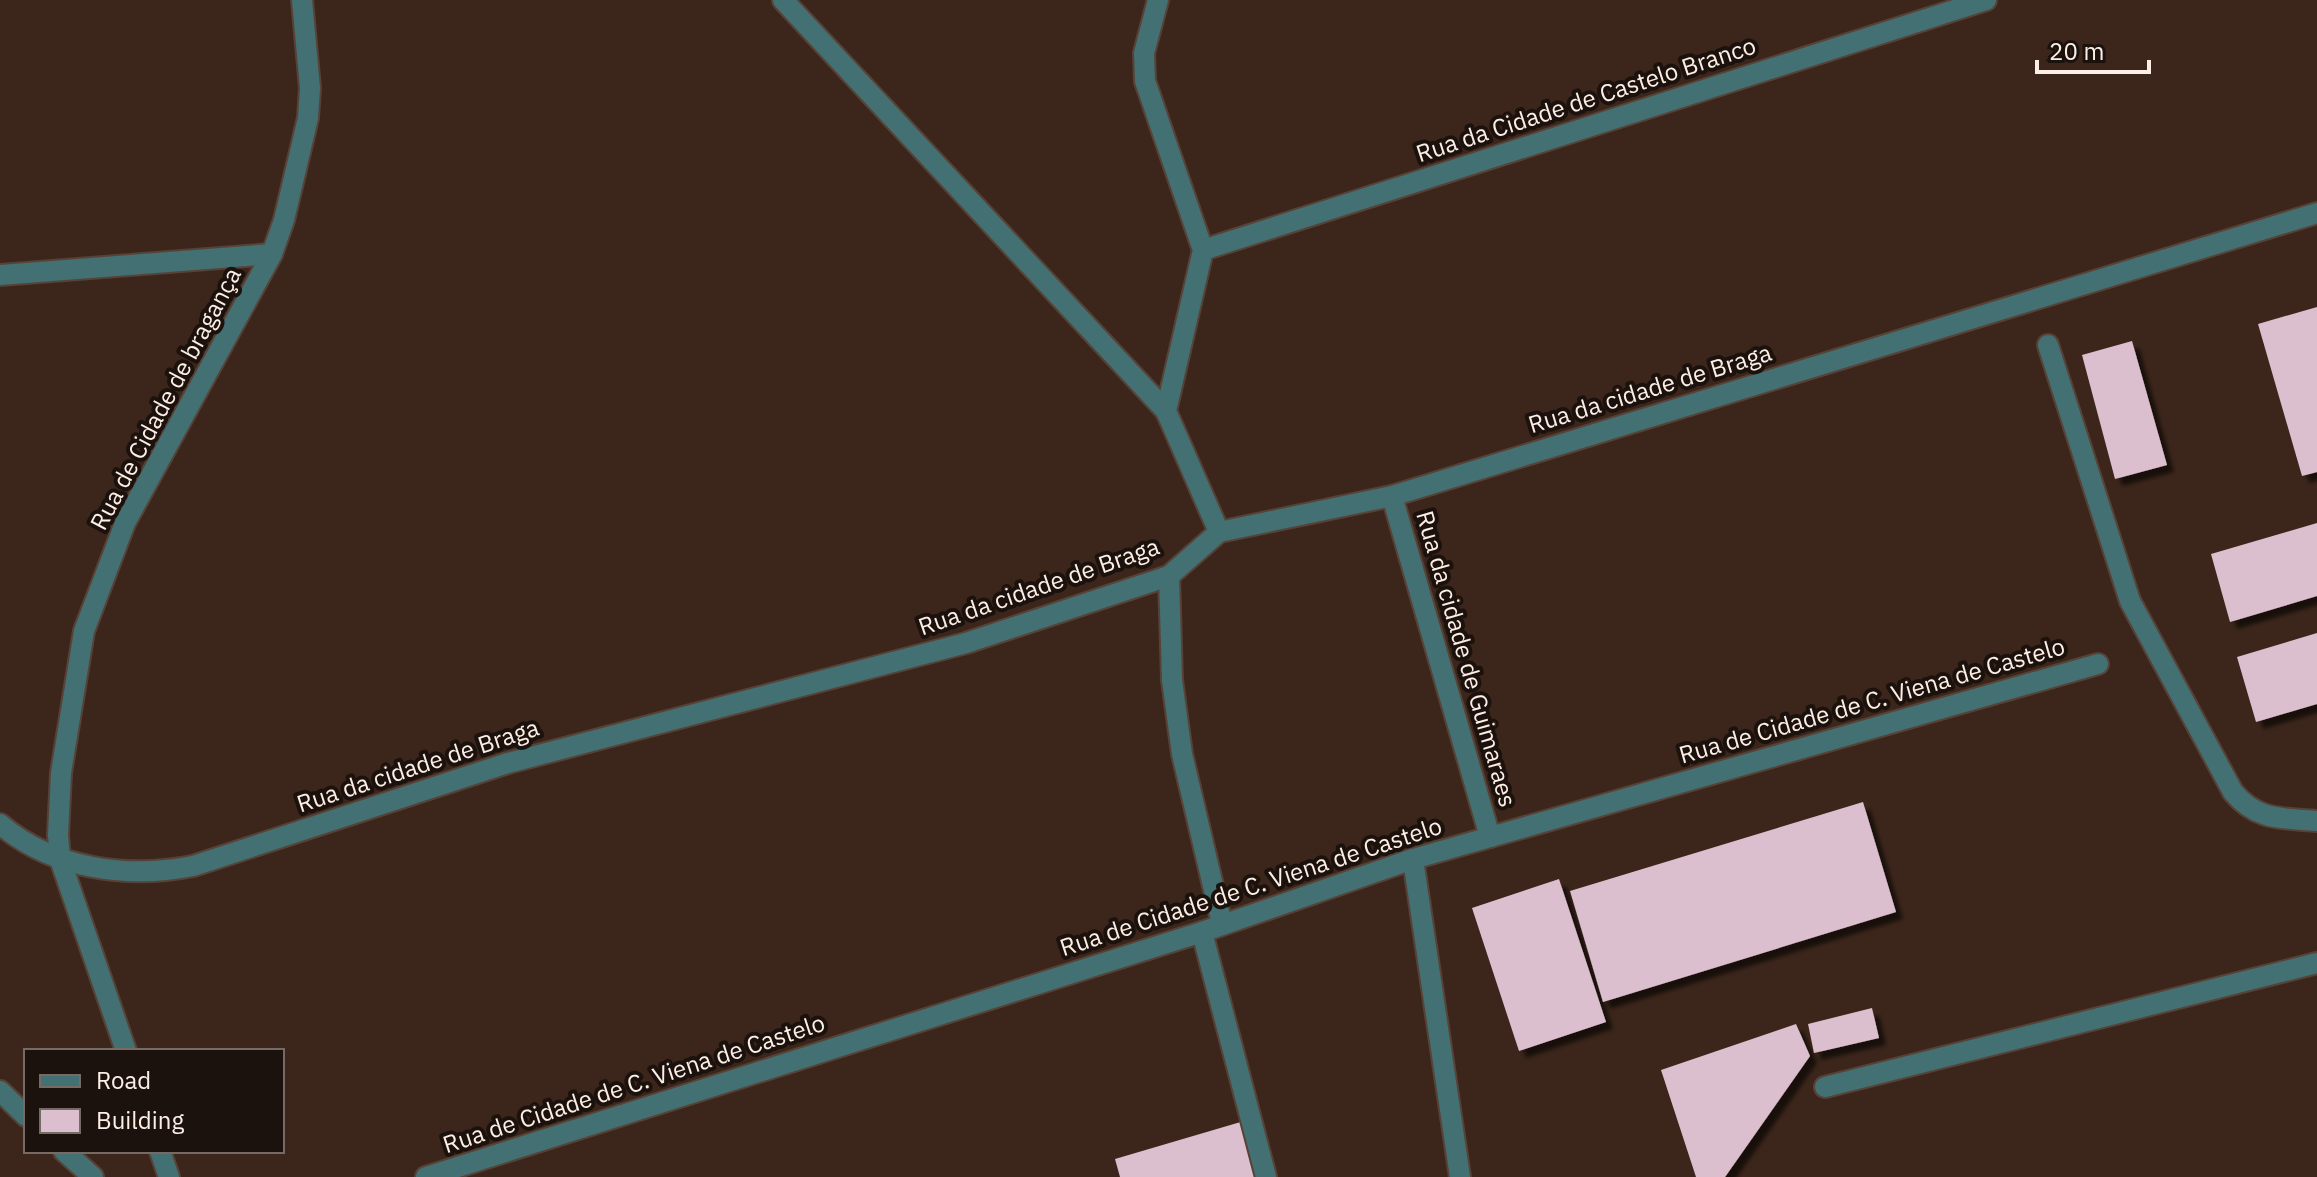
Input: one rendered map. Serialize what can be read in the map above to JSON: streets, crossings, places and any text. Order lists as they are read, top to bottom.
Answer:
{
  "streets": {
    "street": [
      "Rua da Cidade de Castelo Branco",
      "Rua da cidade de Braga",
      "Rua de Cidade de bragança",
      "Rua da cidade de Guimaraes",
      "Rua de Cidade de C. Viena de Castelo"
    ]
  },
  "crossings": [
    ["Rua da cidade de Braga", "Rua de Cidade de bragança"],
    ["Rua da cidade de Braga", "Rua da cidade de Guimaraes"],
    ["Rua da cidade de Guimaraes", "Rua de Cidade de C. Viena de Castelo"]
  ],
  "legend": ["Road", "Building"],
  "scale_bar": "20 m"
}
